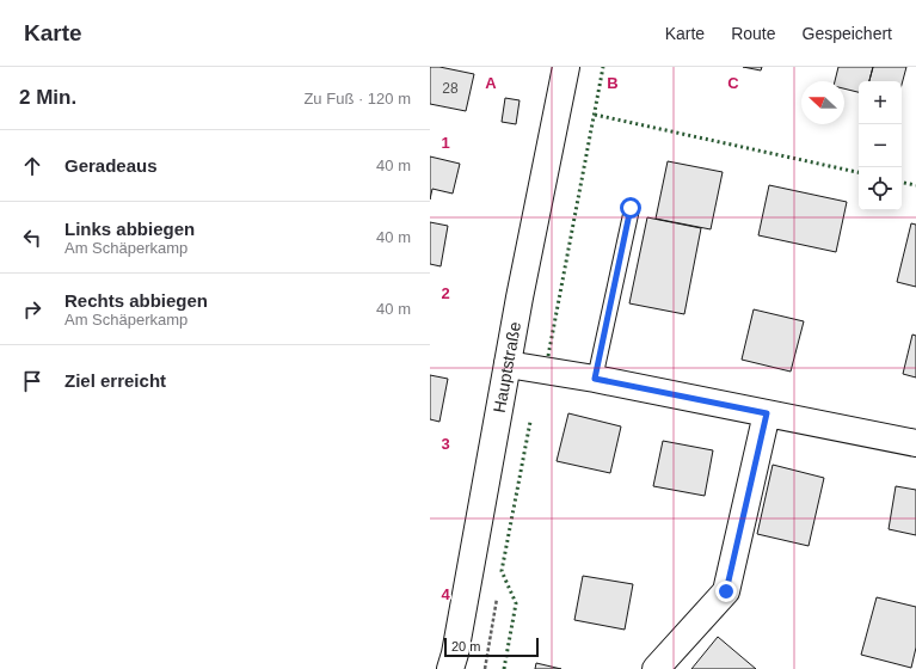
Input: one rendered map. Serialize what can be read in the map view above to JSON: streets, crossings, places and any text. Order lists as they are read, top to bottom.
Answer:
{
  "streets": {
    "street": ["Hauptstraße"]
  },
  "house_numbers": ["28"],
  "scale_bar": "20 m",
  "north": "left",
  "page": {
    "header": "Karte",
    "nav": ["Karte", "Route", "Gespeichert"],
    "heading": ["2 Min.", "Zu Fuß · 120 m"],
    "map_buttons": ["+", "−"],
    "list": [
      ["Geradeaus", "40 m"],
      ["Links abbiegen", "Am Schäperkamp", "40 m"],
      ["Rechts abbiegen", "Am Schäperkamp", "40 m"],
      "Ziel erreicht"
    ],
    "scale": "20 m"
  },
  "grid": {
    "columns": ["A", "B", "C"],
    "rows": [
      "1",
      "2",
      "3",
      "4"
    ]
  }
}
